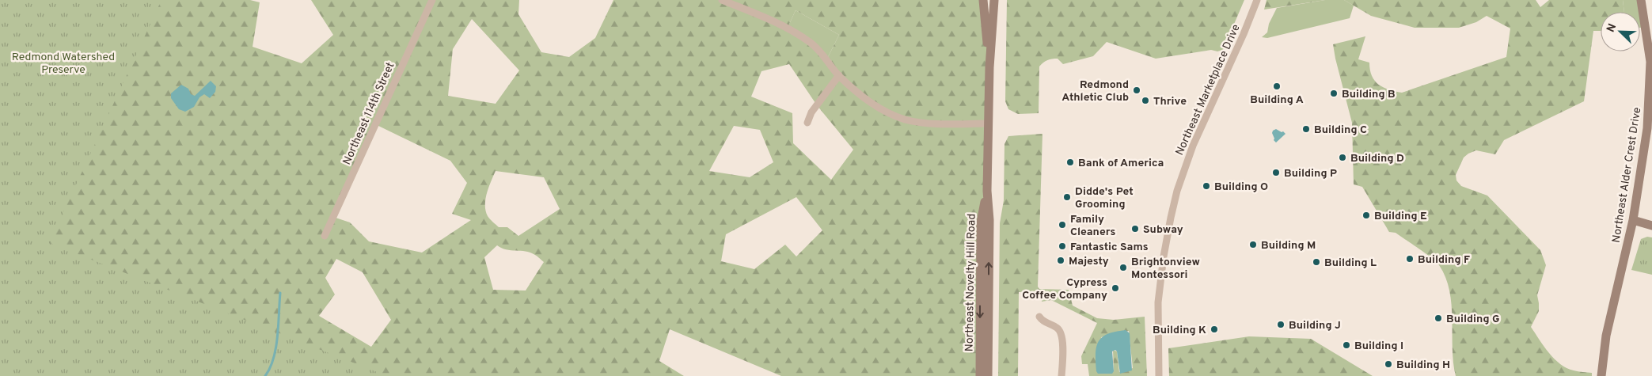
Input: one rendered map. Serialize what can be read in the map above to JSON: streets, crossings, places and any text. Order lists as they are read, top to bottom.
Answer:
{
  "streets": {
    "main road": ["Northeast Alder Crest Drive", "Northeast Novelty Hill Road"],
    "street": ["Northeast Marketplace Drive", "Northeast 114th Street"]
  },
  "parks": ["Redmond Watershed Preserve"],
  "places": [
    "Building A",
    "Redmond Athletic Club",
    "Building B",
    "Thrive",
    "Building C",
    "Building D",
    "Bank of America",
    "Building P",
    "Building O",
    "Didde's Pet Grooming",
    "Building E",
    "Family Cleaners",
    "Subway",
    "Building M",
    "Fantastic Sams",
    "Building F",
    "Majesty",
    "Building L",
    "Brightonview Montessori",
    "Cypress Coffee Company",
    "Building G",
    "Building J",
    "Building K",
    "Building I",
    "Building H"
  ],
  "north": "top left"
}
